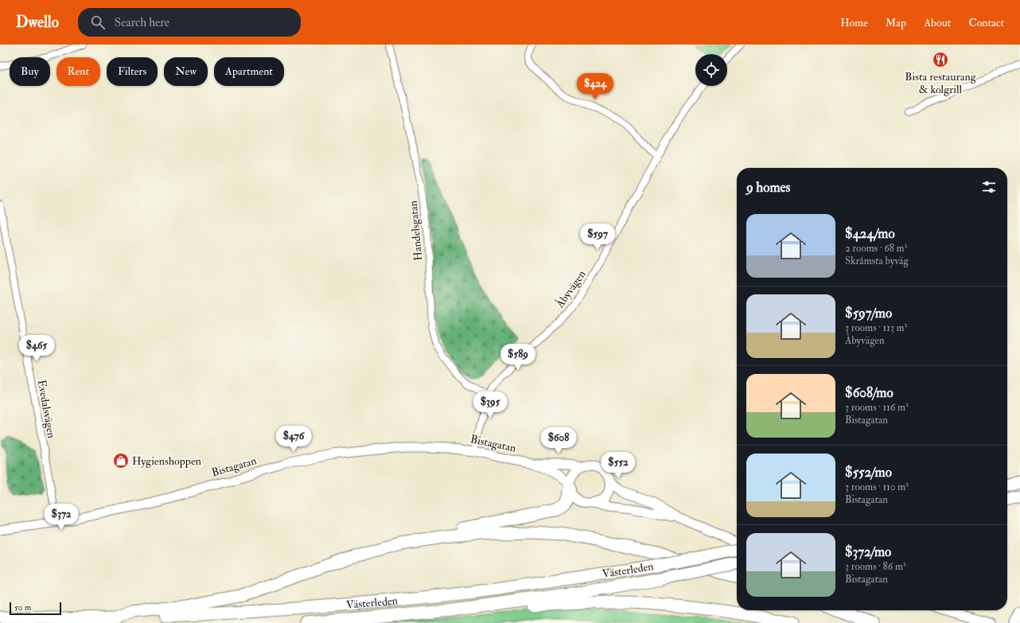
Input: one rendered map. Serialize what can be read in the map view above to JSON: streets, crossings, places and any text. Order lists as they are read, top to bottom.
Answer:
{
  "streets": {
    "highway": ["Västerleden"],
    "street": [
      "Handelsgatan",
      "Åbyvägen",
      "Evedalsvägen",
      "Bistagatan"
    ]
  },
  "crossings": [
    ["Handelsgatan", "Åbyvägen"],
    ["Åbyvägen", "Bistagatan"],
    ["Evedalsvägen", "Bistagatan"]
  ],
  "places": {
    "restaurant": ["Bista restaurang & kolgrill"],
    "shop": ["Hygienshoppen"]
  },
  "scale_bar": "50 m",
  "page": {
    "header": "Dwello",
    "search": "Search here",
    "nav": [
      "Home",
      "Map",
      "About",
      "Contact"
    ],
    "chip": [
      "Buy",
      "Rent",
      "Filters",
      "New",
      "Apartment"
    ],
    "price": [
      "$424",
      "$597",
      "$465",
      "$589",
      "$395",
      "$476",
      "$608",
      "$552",
      "$372"
    ],
    "heading": "9 homes",
    "list": [
      {
        "name": "$424/mo",
        "note": "2 rooms · 68 m² · Skråmsta byväg"
      },
      {
        "name": "$597/mo",
        "note": "3 rooms · 113 m² · Åbyvägen"
      },
      {
        "name": "$608/mo",
        "note": "3 rooms · 116 m² · Bistagatan"
      },
      {
        "name": "$552/mo",
        "note": "3 rooms · 110 m² · Bistagatan"
      },
      {
        "name": "$372/mo",
        "note": "3 rooms · 86 m² · Bistagatan"
      }
    ],
    "scale": "50 m"
  }
}
